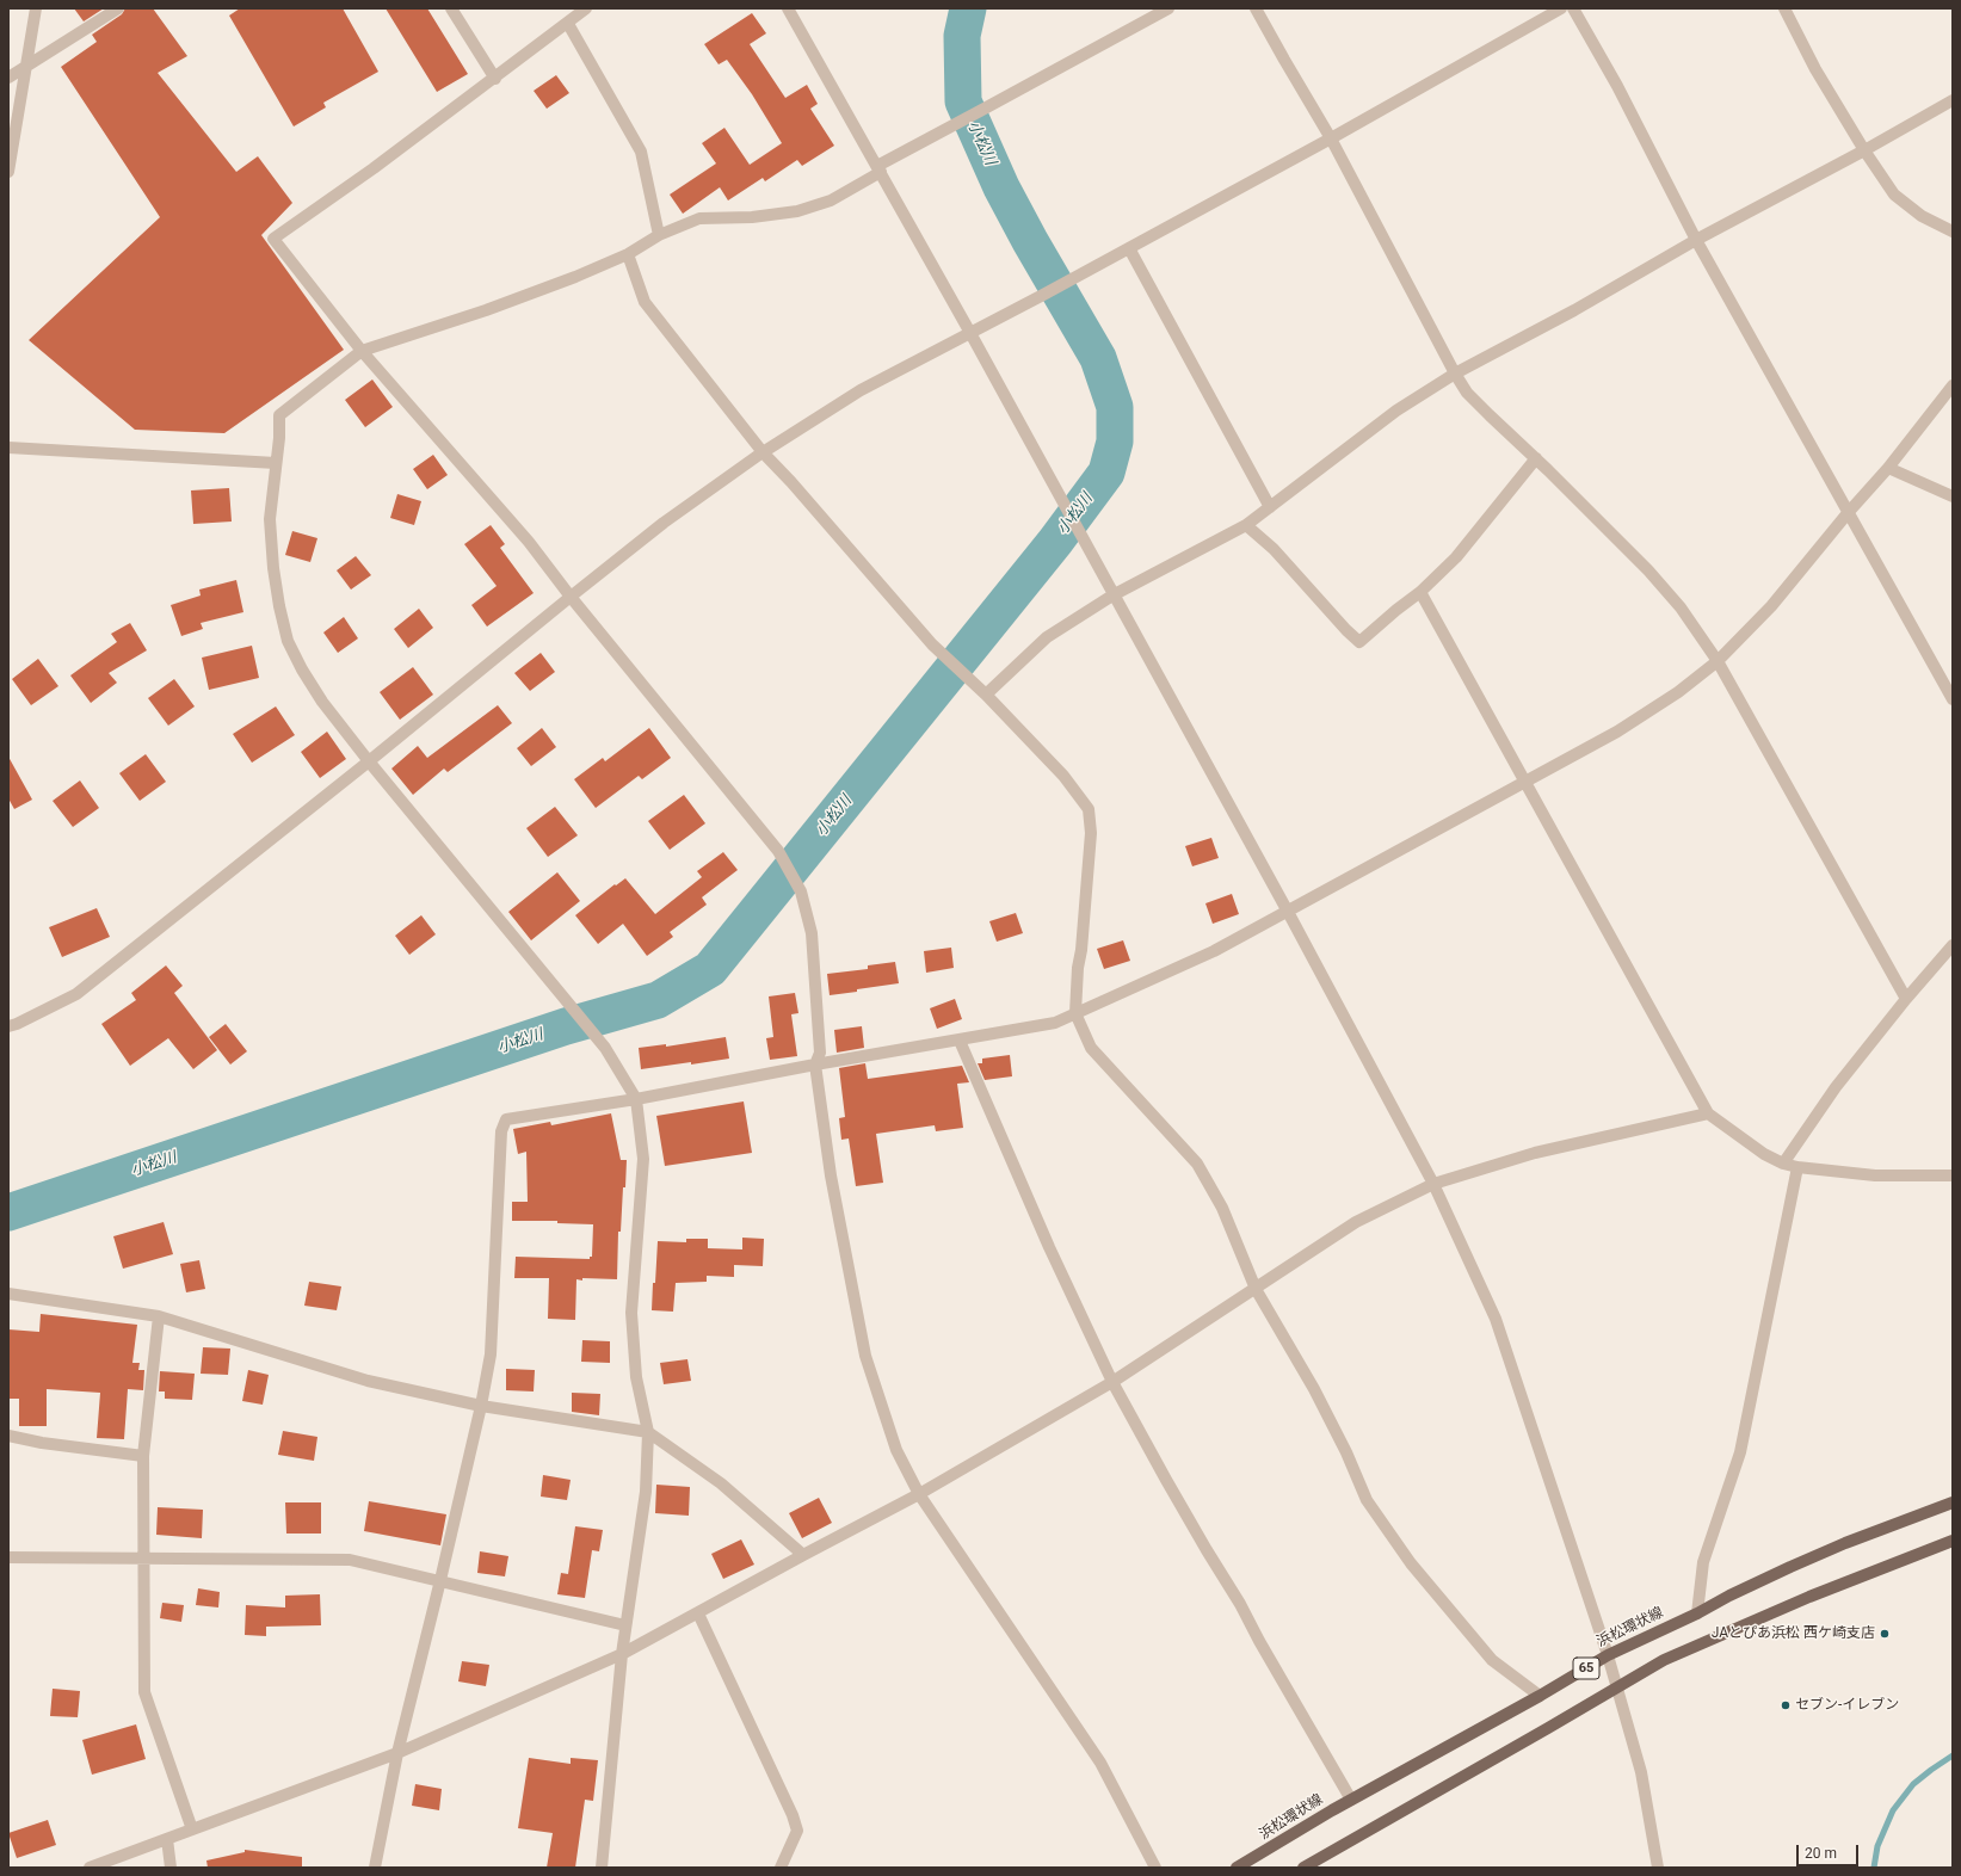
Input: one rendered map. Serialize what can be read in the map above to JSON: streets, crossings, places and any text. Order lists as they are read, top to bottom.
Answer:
{
  "streets": {
    "main road": ["浜松環状線", "65"]
  },
  "water": ["小松川"],
  "places": ["JAとぴあ浜松 西ケ崎支店", "セブン-イレブン"],
  "scale_bar": "20 m"
}
